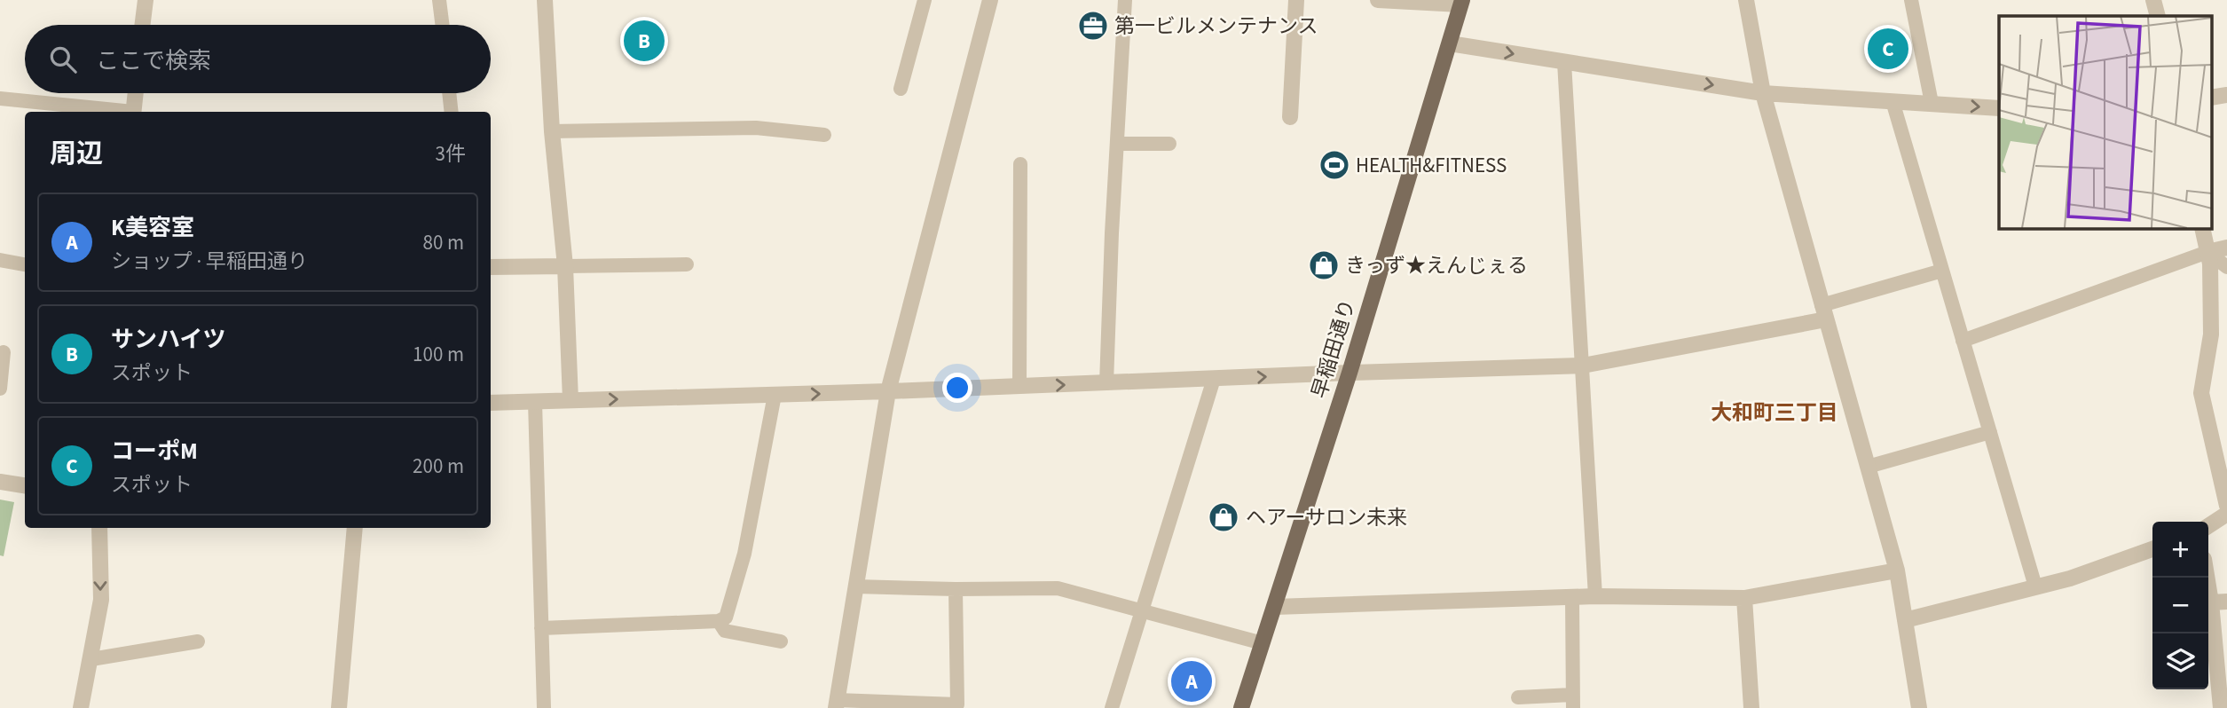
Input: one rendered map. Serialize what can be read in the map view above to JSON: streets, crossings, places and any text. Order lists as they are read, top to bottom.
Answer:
{
  "streets": {
    "main road": ["早稲田通り"]
  },
  "districts": ["大和町三丁目"],
  "places": {
    "office": ["第一ビルメンテナンス"],
    "sports": ["HEALTH&FITNESS"],
    "shop": ["きっず★えんじぇる", "ヘアーサロン未来"]
  },
  "page": {
    "pins": ["B", "C", "A"],
    "search": "ここで検索",
    "heading": ["周辺", "3件"],
    "list": [
      {
        "mark": "A",
        "name": "K美容室",
        "note": "ショップ · 早稲田通り",
        "value": "80 m"
      },
      {
        "mark": "B",
        "name": "サンハイツ",
        "note": "スポット",
        "value": "100 m"
      },
      {
        "mark": "C",
        "name": "コーポM",
        "note": "スポット",
        "value": "200 m"
      }
    ],
    "map_buttons": ["+", "−"]
  }
}
